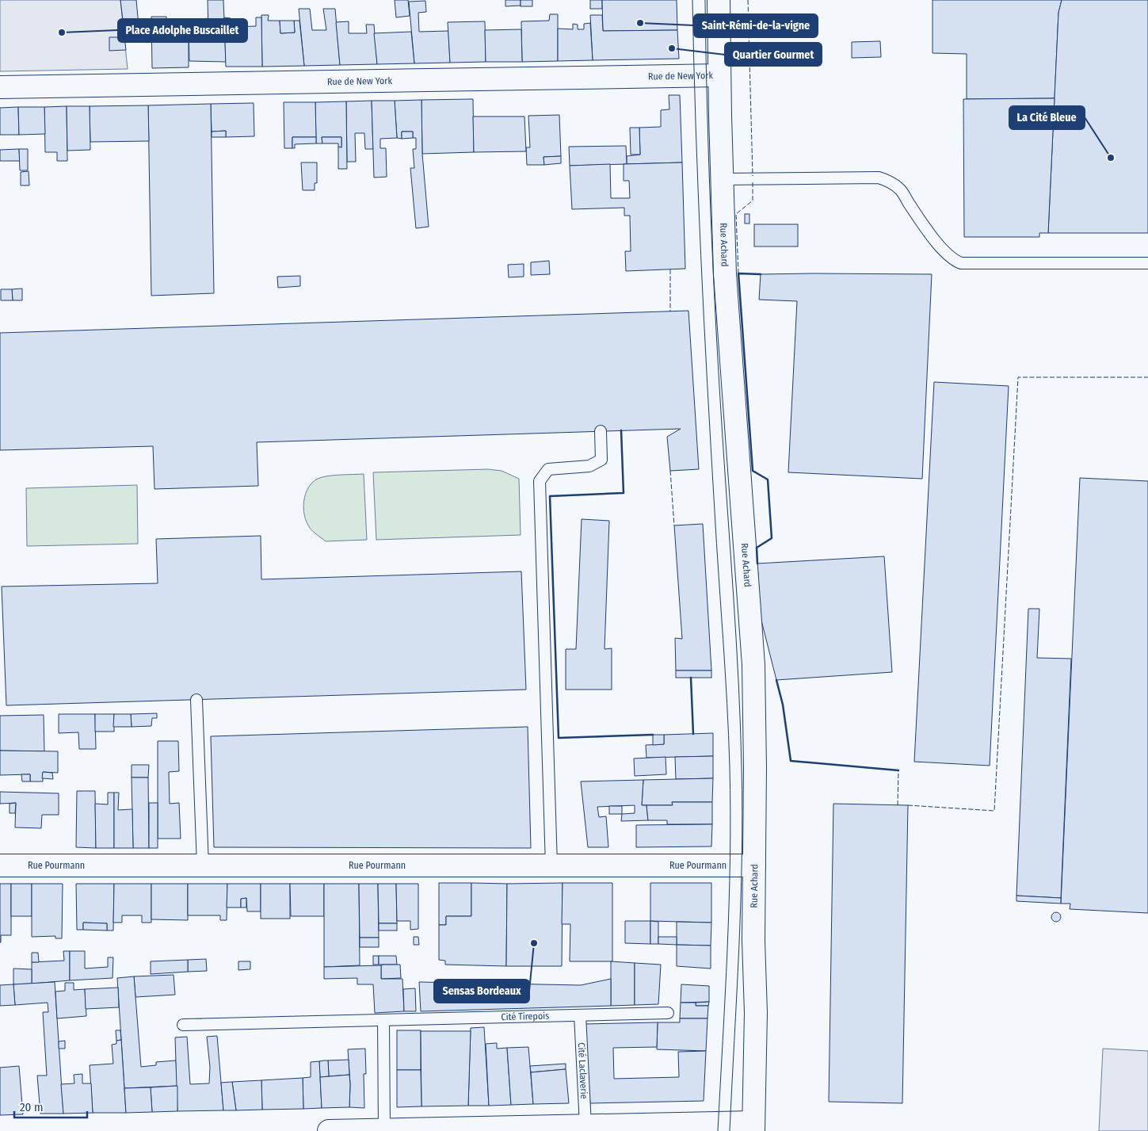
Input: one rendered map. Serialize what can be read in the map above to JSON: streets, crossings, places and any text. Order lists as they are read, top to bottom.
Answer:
{
  "streets": {
    "street": ["Rue de New York", "Rue Achard", "Rue Pourmann"],
    "lane": ["Cité Tirepois", "Cité Laclaverie"]
  },
  "crossings": [
    ["Rue de New York", "Rue Achard"],
    ["Rue Achard", "Rue Pourmann"],
    ["Cité Tirepois", "Cité Laclaverie"]
  ],
  "places": [
    "Saint-Rémi-de-la-vigne",
    "Place Adolphe Buscaillet",
    "Quartier Gourmet",
    "La Cité Bleue",
    "Sensas Bordeaux"
  ],
  "scale_bar": "20 m"
}
